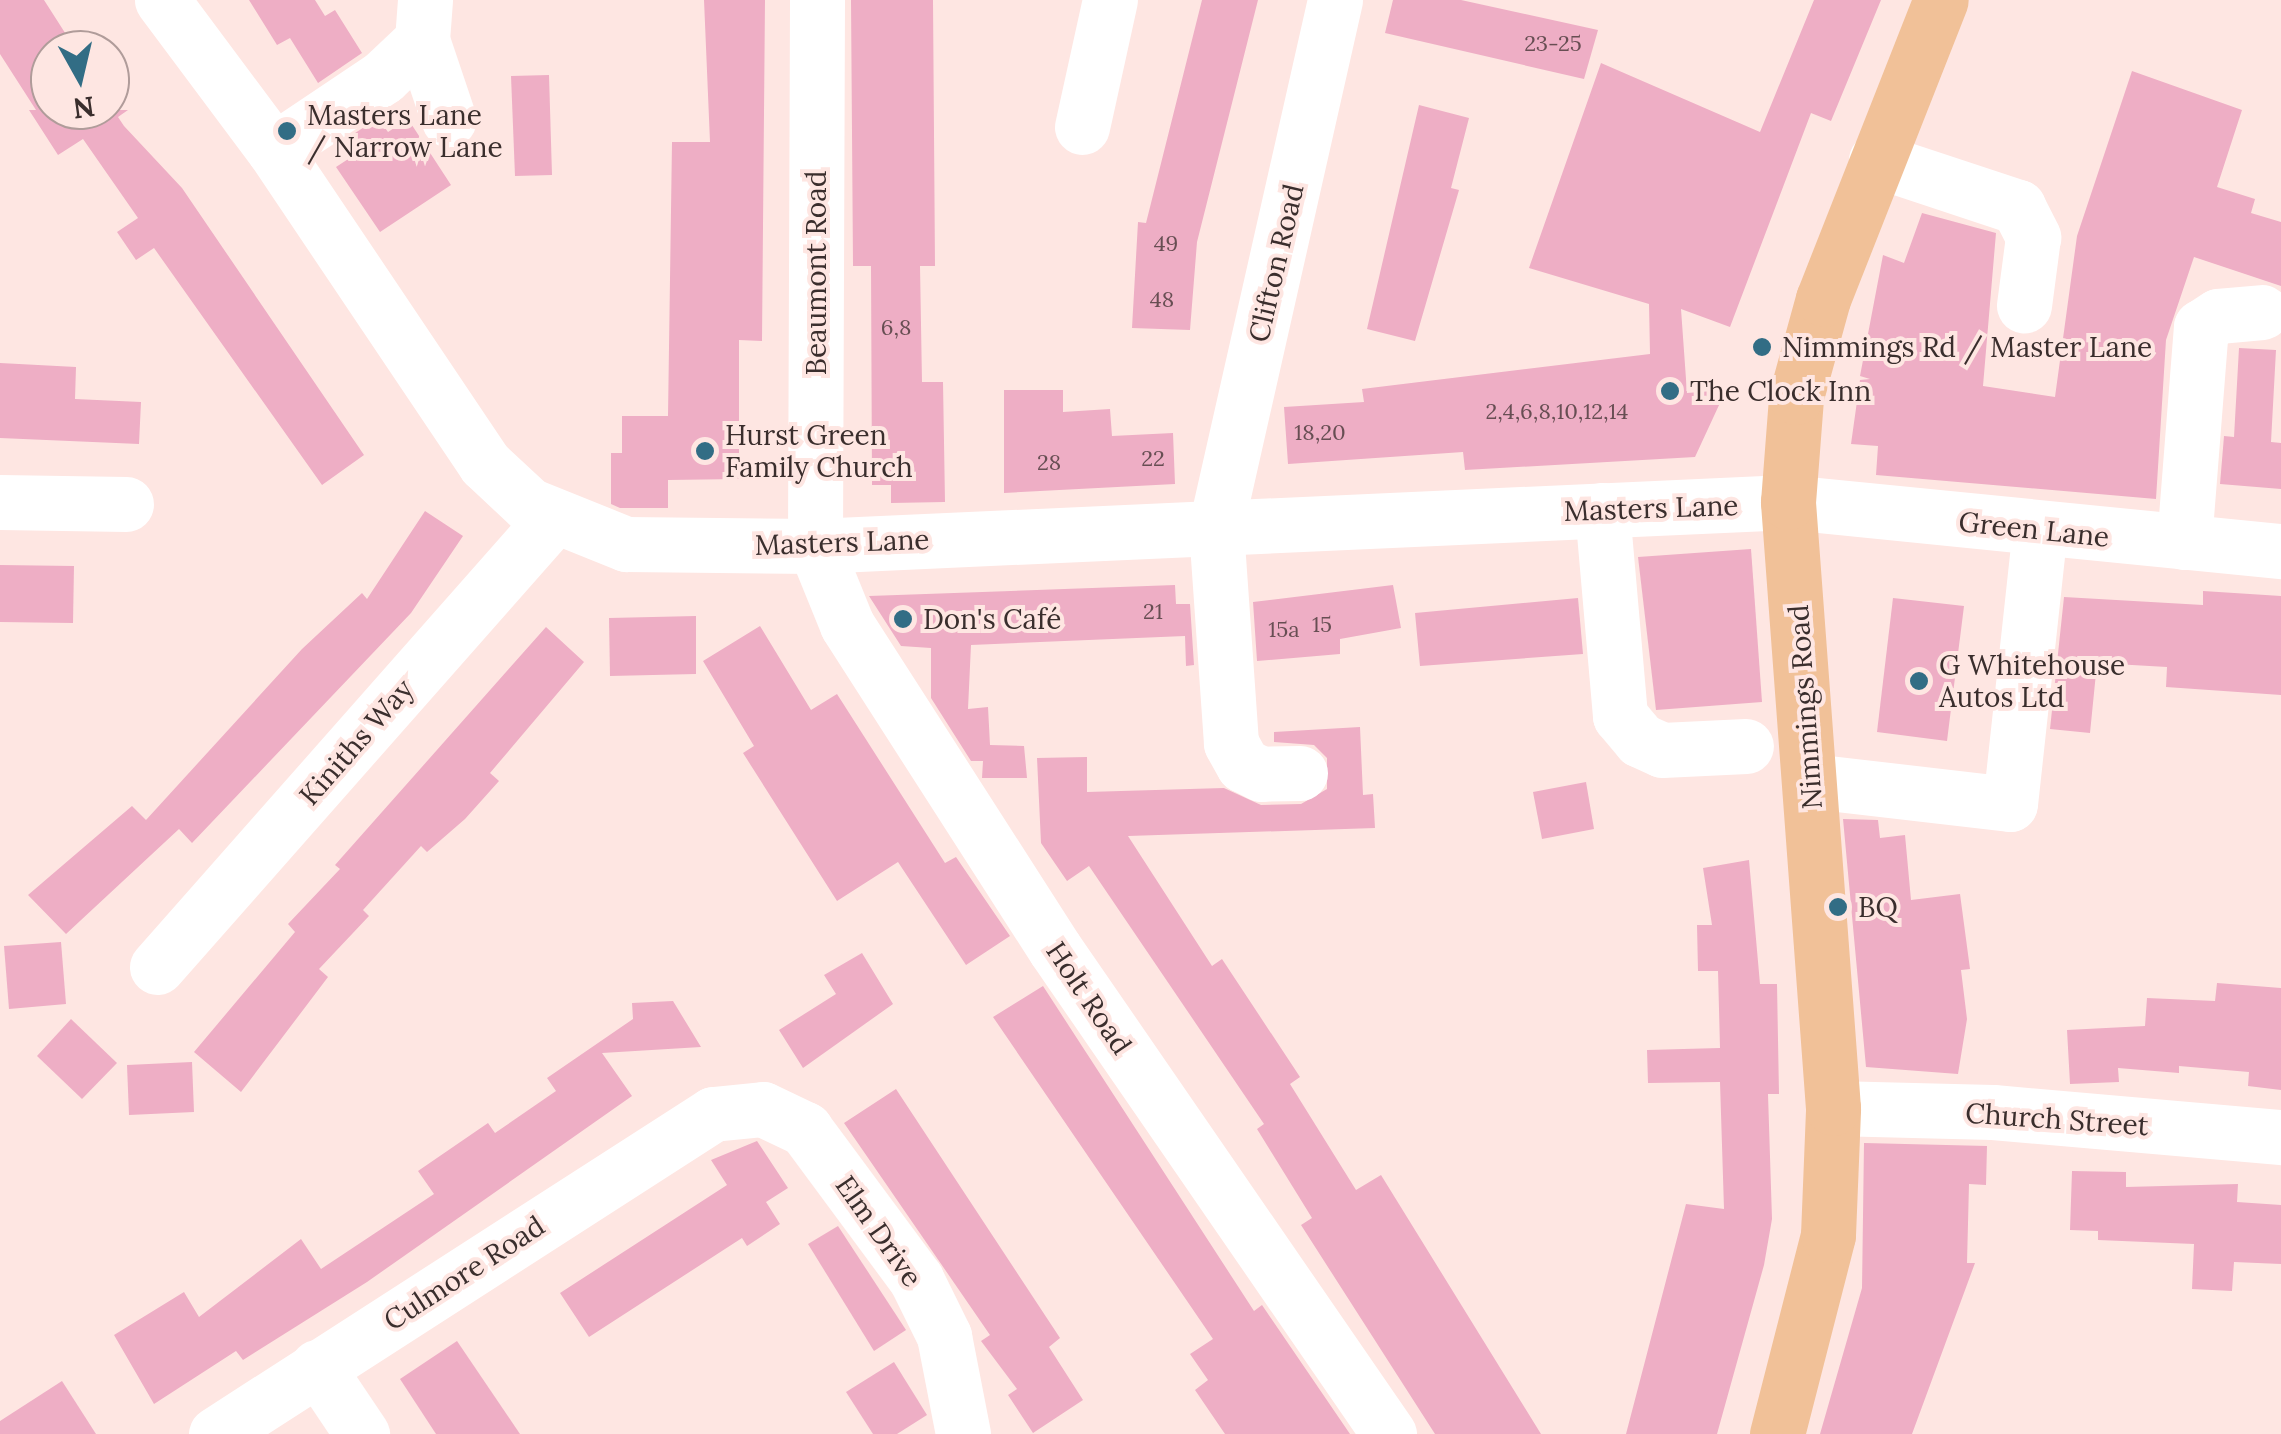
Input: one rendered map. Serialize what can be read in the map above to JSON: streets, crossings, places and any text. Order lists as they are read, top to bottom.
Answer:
{
  "streets": {
    "main road": ["Nimmings Road"],
    "street": [
      "Clifton Road",
      "Beaumont Road",
      "Masters Lane",
      "Green Lane",
      "Kiniths Way",
      "Holt Road",
      "Church Street",
      "Elm Drive",
      "Culmore Road"
    ]
  },
  "crossings": [
    ["Clifton Road", "Masters Lane"],
    ["Beaumont Road", "Masters Lane"],
    ["Beaumont Road", "Holt Road"],
    ["Masters Lane", "Green Lane"],
    ["Masters Lane", "Nimmings Road"],
    ["Masters Lane", "Kiniths Way"],
    ["Masters Lane", "Holt Road"],
    ["Green Lane", "Nimmings Road"],
    ["Nimmings Road", "Church Street"],
    ["Elm Drive", "Culmore Road"]
  ],
  "places": [
    "Masters Lane / Narrow Lane",
    "Nimmings Rd / Master Lane",
    "The Clock Inn",
    "Hurst Green Family Church",
    "Don's Café",
    "G Whitehouse Autos Ltd",
    "BQ"
  ],
  "house_numbers": [
    "23-25",
    "49",
    "48",
    "6,8",
    "2,4,6,8,10,12,14",
    "18,20",
    "22",
    "28",
    "21",
    "15",
    "15a"
  ],
  "north": "bottom"
}
